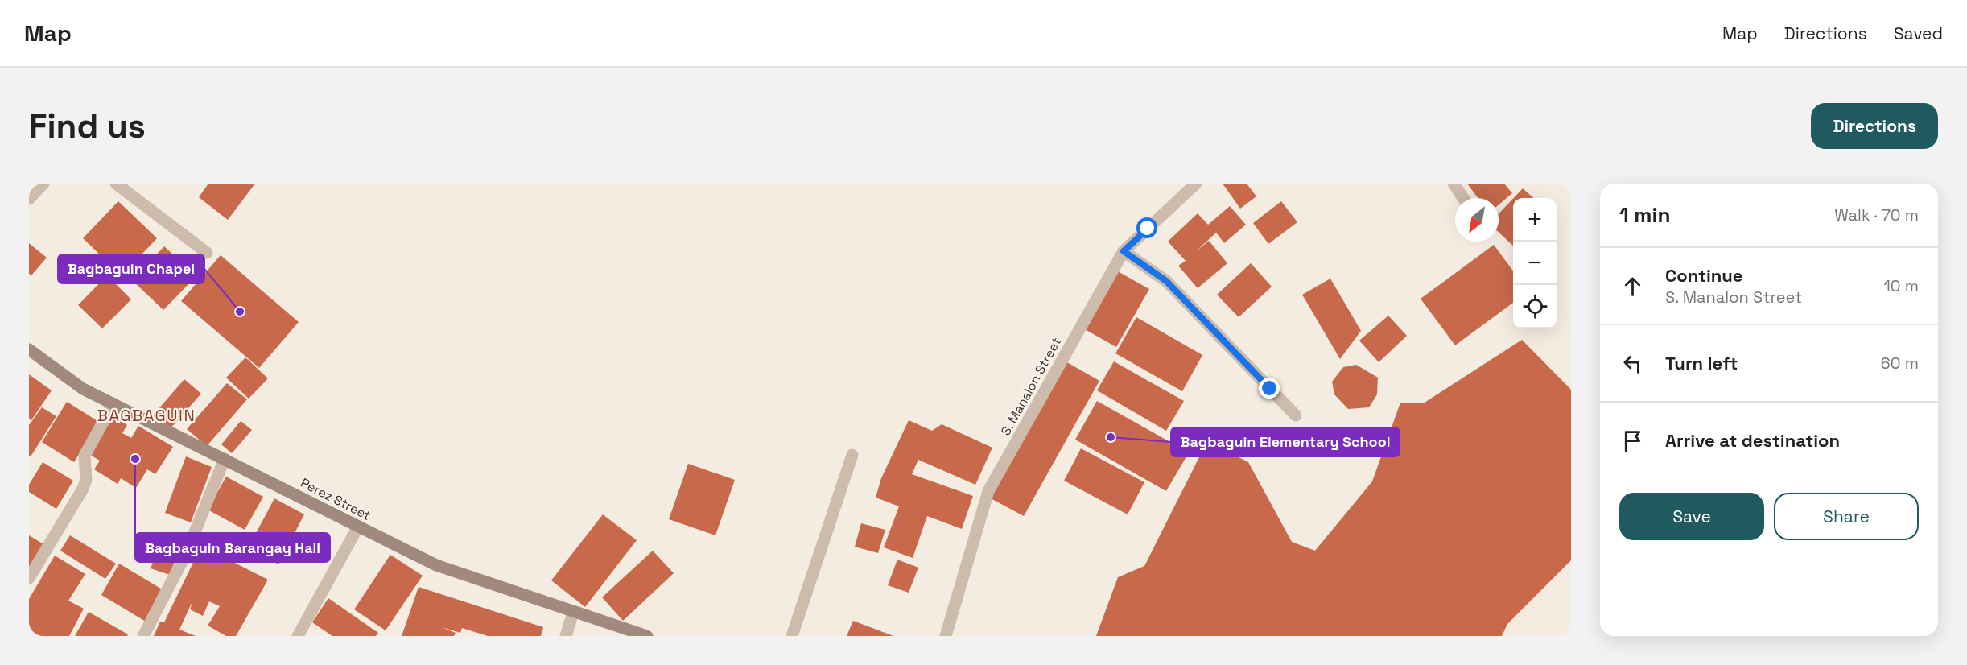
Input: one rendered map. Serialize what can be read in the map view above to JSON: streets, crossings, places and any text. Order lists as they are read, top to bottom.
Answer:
{
  "streets": {
    "street": ["S. Manalon Street", "Perez Street"]
  },
  "districts": ["BAGBAGUIN"],
  "places": ["Bagbaguin Chapel", "Bagbaguin Elementary School", "Bagbaguin Barangay Hall"],
  "north": "bottom left",
  "page": {
    "header": "Map",
    "nav": ["Map", "Directions", "Saved"],
    "buttons": [
      "Directions",
      ["Save", "Share"]
    ],
    "title": "Find us",
    "heading": ["1 min", "Walk · 70 m"],
    "map_buttons": ["+", "−"],
    "list": [
      ["Continue", "S. Manalon Street", "10 m"],
      ["Turn left", "60 m"],
      "Arrive at destination"
    ]
  }
}
